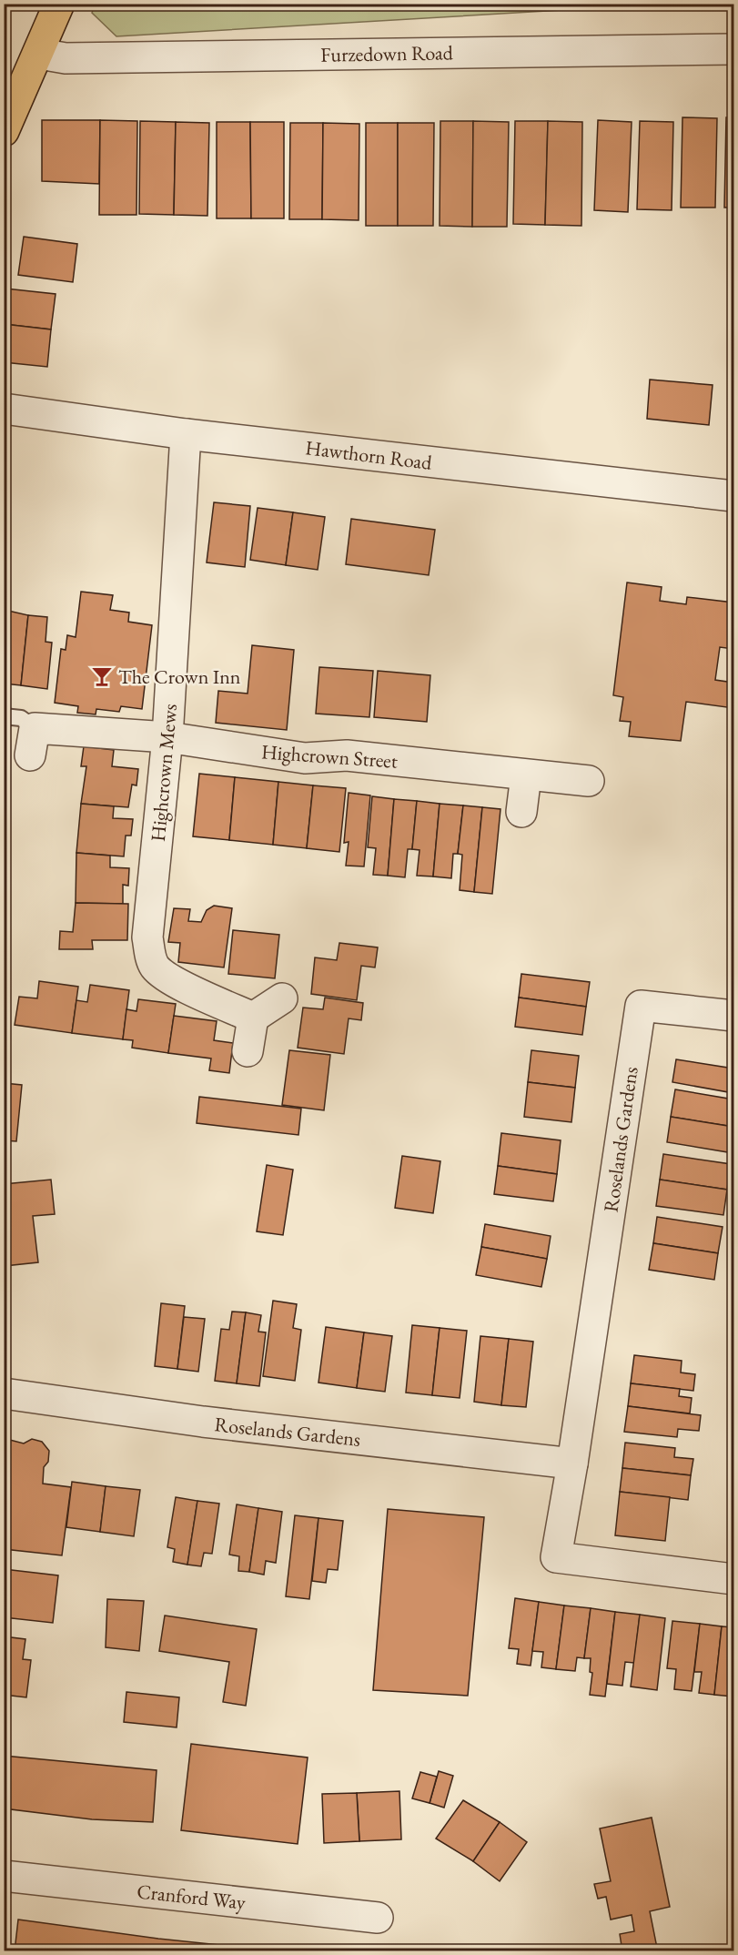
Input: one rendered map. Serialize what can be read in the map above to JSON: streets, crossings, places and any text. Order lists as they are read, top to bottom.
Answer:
{
  "streets": {
    "street": [
      "Furzedown Road",
      "Hawthorn Road",
      "Highcrown Street",
      "Highcrown Mews",
      "Roselands Gardens",
      "Cranford Way"
    ]
  },
  "crossings": [
    ["Hawthorn Road", "Highcrown Mews"],
    ["Highcrown Street", "Highcrown Mews"]
  ],
  "places": {
    "bar": ["The Crown Inn"]
  }
}
